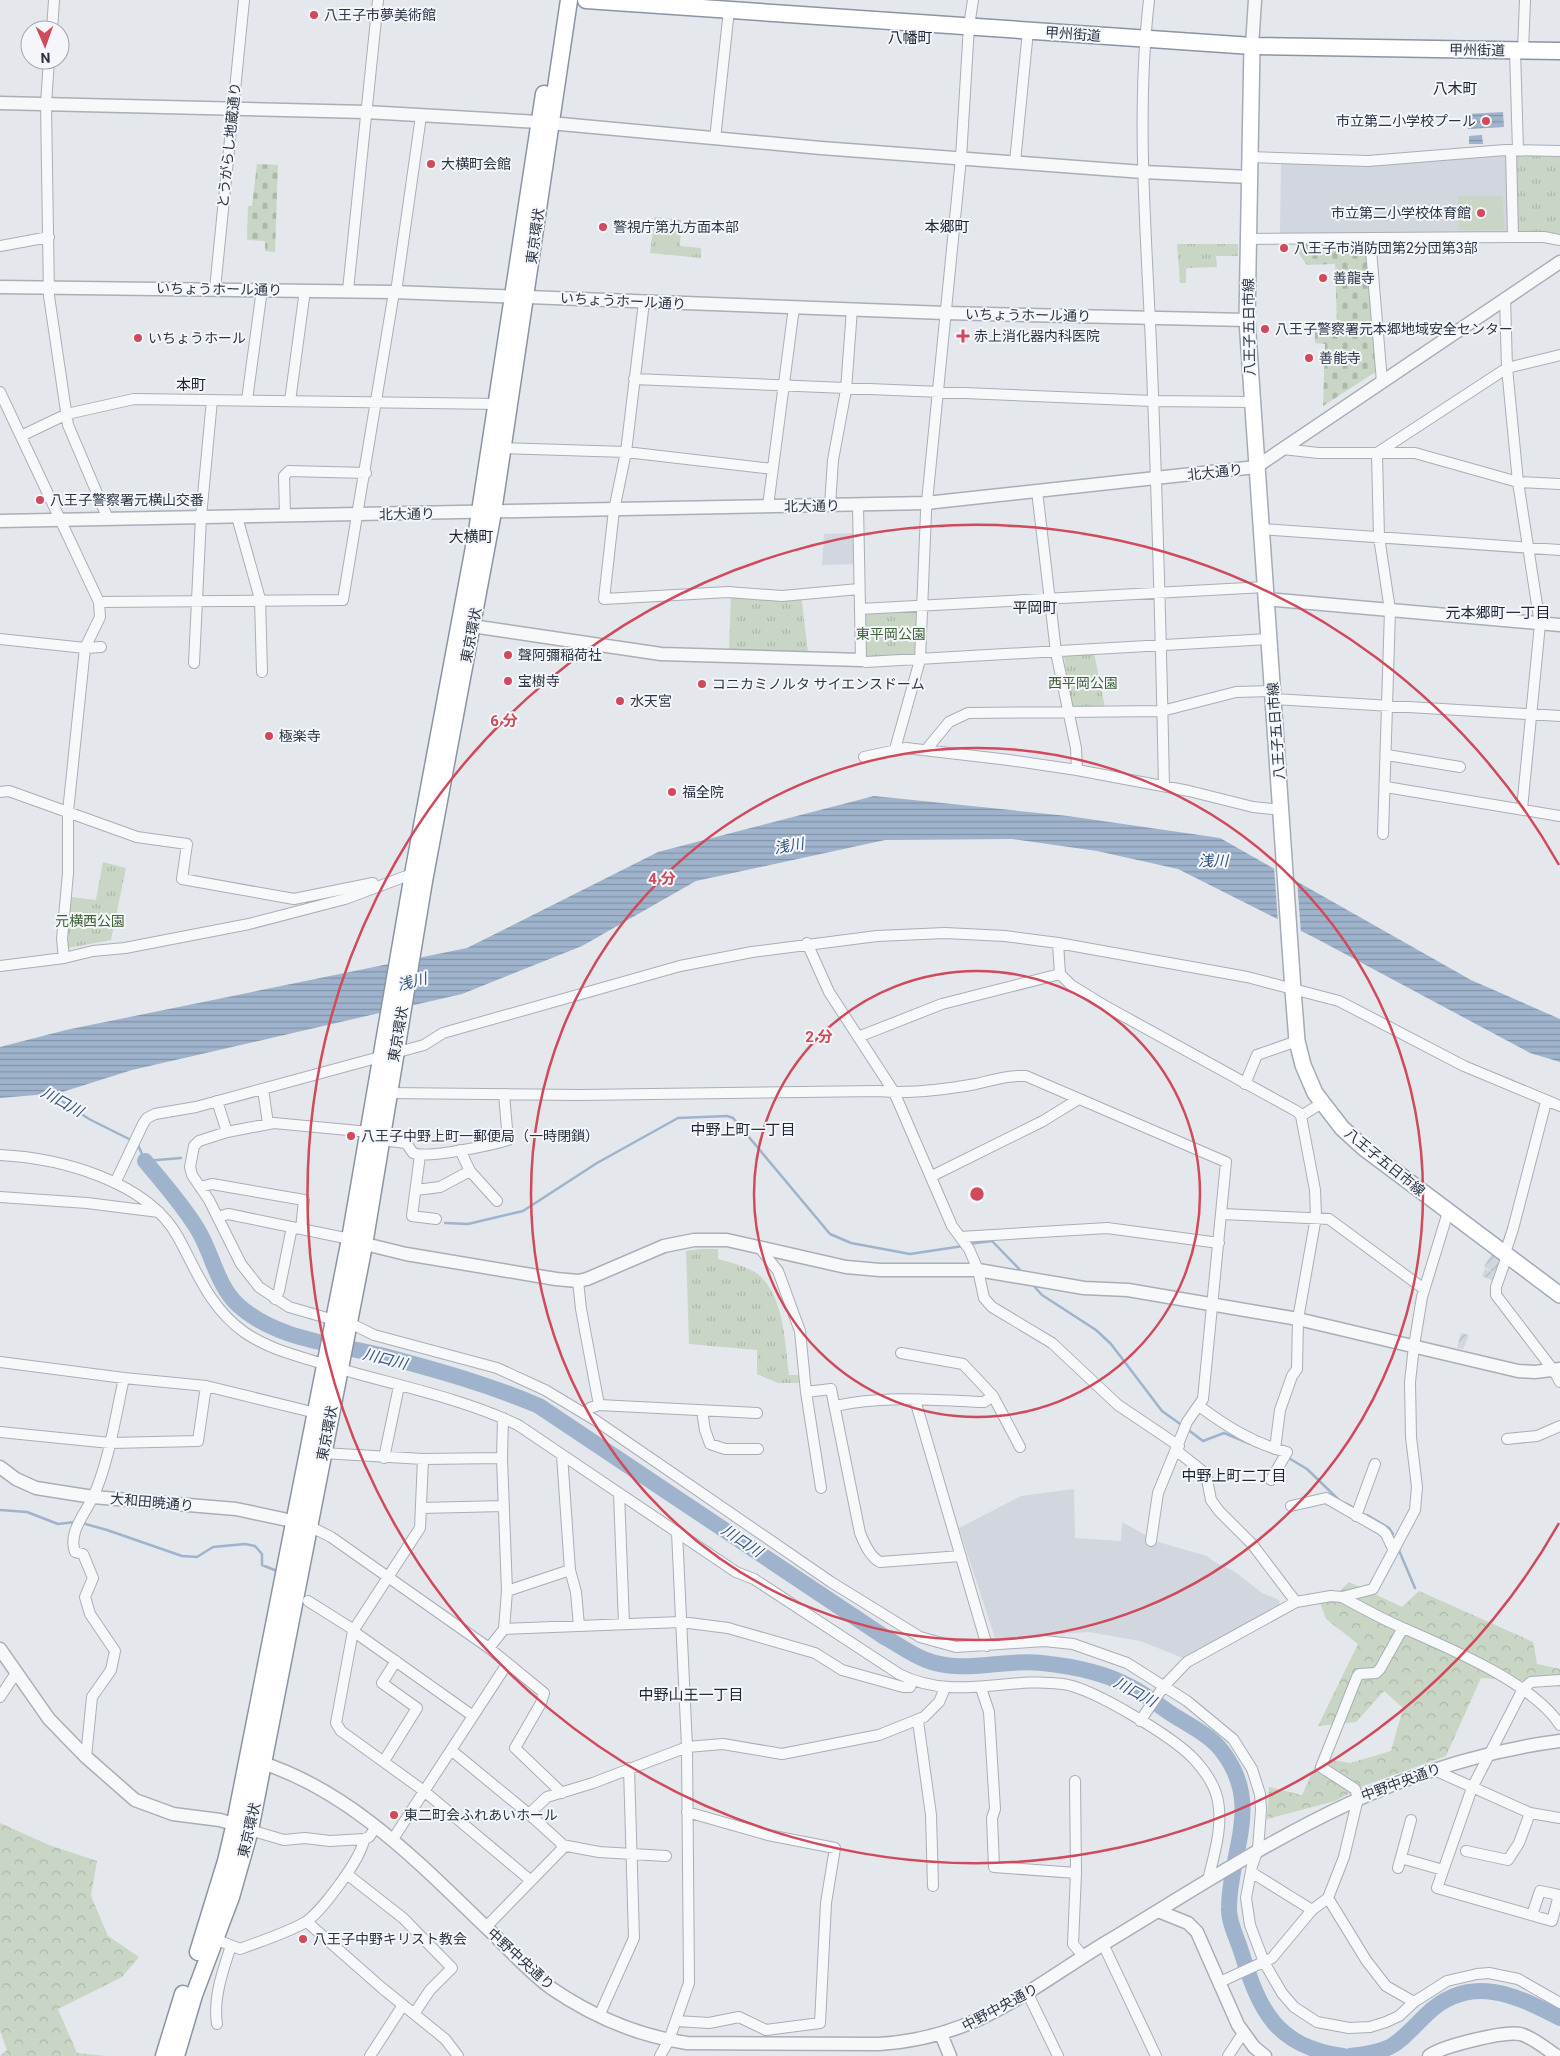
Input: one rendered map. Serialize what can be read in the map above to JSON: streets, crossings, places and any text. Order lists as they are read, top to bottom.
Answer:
{
  "streets": {
    "highway": ["甲州街道", "東京環状"],
    "main road": ["八王子五日市線"],
    "street": [
      "とうがらし地蔵通り",
      "いちょうホール通り",
      "北大通り",
      "大和田暁通り",
      "中野中央通り"
    ]
  },
  "crossings": [
    ["甲州街道", "八王子五日市線"],
    ["とうがらし地蔵通り", "いちょうホール通り"],
    ["東京環状", "いちょうホール通り"],
    ["東京環状", "北大通り"],
    ["東京環状", "大和田暁通り"],
    ["東京環状", "中野中央通り"],
    ["いちょうホール通り", "八王子五日市線"],
    ["八王子五日市線", "北大通り"]
  ],
  "districts": [
    "八幡町",
    "八木町",
    "本郷町",
    "本町",
    "大横町",
    "平岡町",
    "元本郷町一丁目",
    "中野上町一丁目",
    "中野上町二丁目",
    "中野山王一丁目"
  ],
  "water": ["浅川", "川口川"],
  "parks": ["東平岡公園", "西平岡公園", "元横西公園"],
  "places": {
    "other": [
      "八王子市夢美術館",
      "市立第二小学校プール",
      "大横町会館",
      "市立第二小学校体育館",
      "警視庁第九方面本部",
      "八王子市消防団第2分団第3部",
      "善龍寺",
      "八王子警察署元本郷地域安全センター",
      "いちょうホール",
      "善能寺",
      "八王子警察署元横山交番",
      "聲阿彌稲荷社",
      "宝樹寺",
      "コニカミノルタ サイエンスドーム",
      "水天宮",
      "極楽寺",
      "福全院",
      "八王子中野上町一郵便局（一時閉鎖）",
      "東二町会ふれあいホール",
      "八王子中野キリスト教会"
    ],
    "health": ["赤上消化器内科医院"]
  },
  "north": "bottom",
  "rings": ["6 分", "4 分", "2 分"]
}
